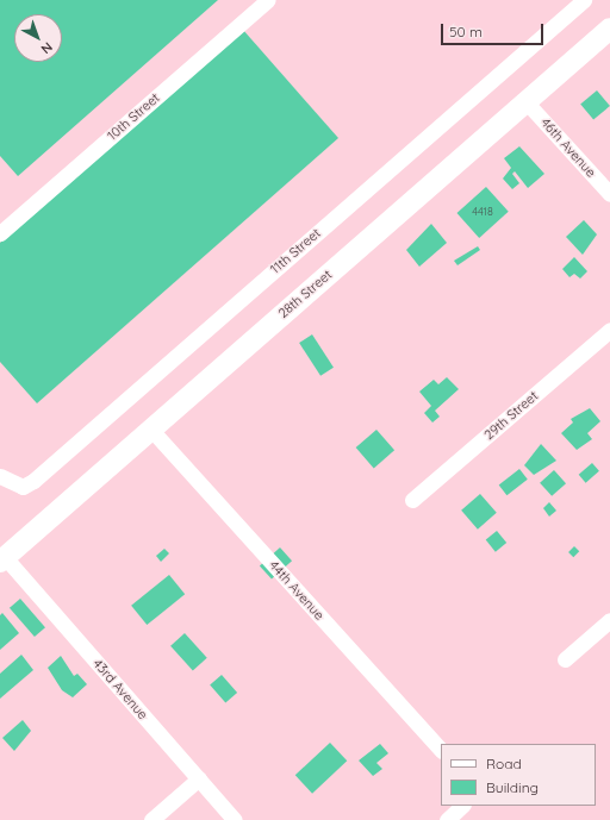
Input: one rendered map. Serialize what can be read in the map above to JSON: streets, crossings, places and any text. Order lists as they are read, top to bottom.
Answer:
{
  "streets": {
    "main road": ["28th Street"],
    "street": [
      "10th Street",
      "46th Avenue",
      "11th Street",
      "29th Street",
      "44th Avenue",
      "43rd Avenue"
    ]
  },
  "crossings": [
    ["46th Avenue", "28th Street"],
    ["28th Street", "44th Avenue"],
    ["28th Street", "43rd Avenue"]
  ],
  "house_numbers": ["4418"],
  "legend": ["Road", "Building"],
  "scale_bar": "50 m",
  "north": "bottom right"
}
